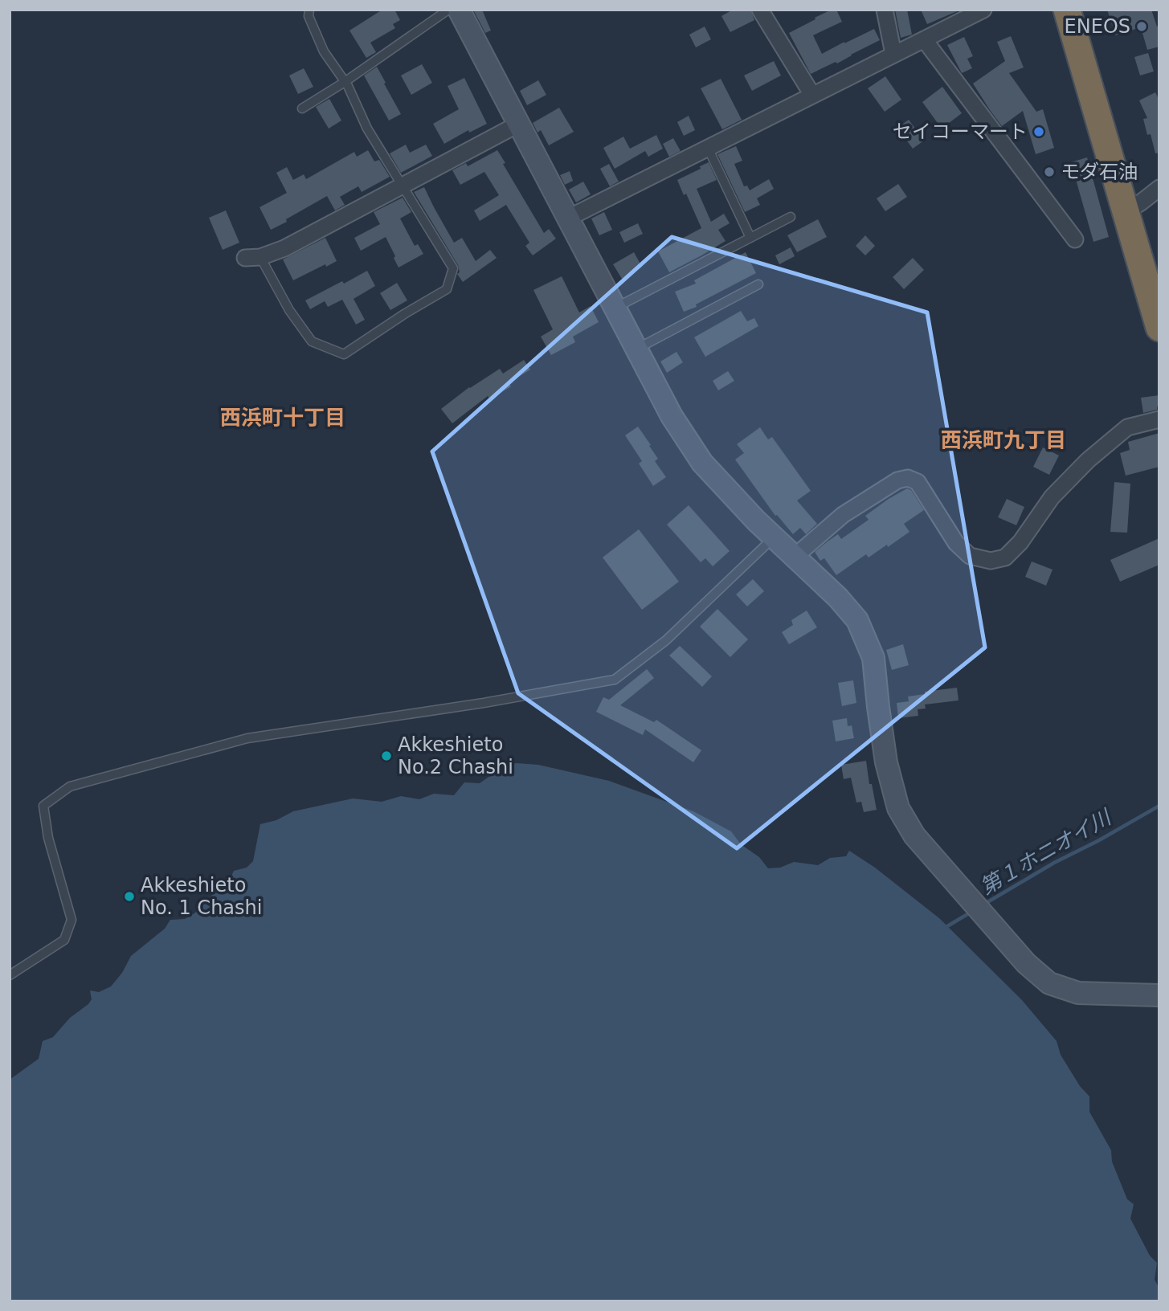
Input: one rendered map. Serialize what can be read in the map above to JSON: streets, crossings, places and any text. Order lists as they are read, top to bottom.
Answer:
{
  "districts": ["西浜町十丁目", "西浜町九丁目"],
  "water": ["第１ホニオイ川"],
  "places": [
    "ENEOS",
    "セイコーマート",
    "モダ石油",
    "Akkeshieto No.2 Chashi",
    "Akkeshieto No. 1 Chashi"
  ]
}
